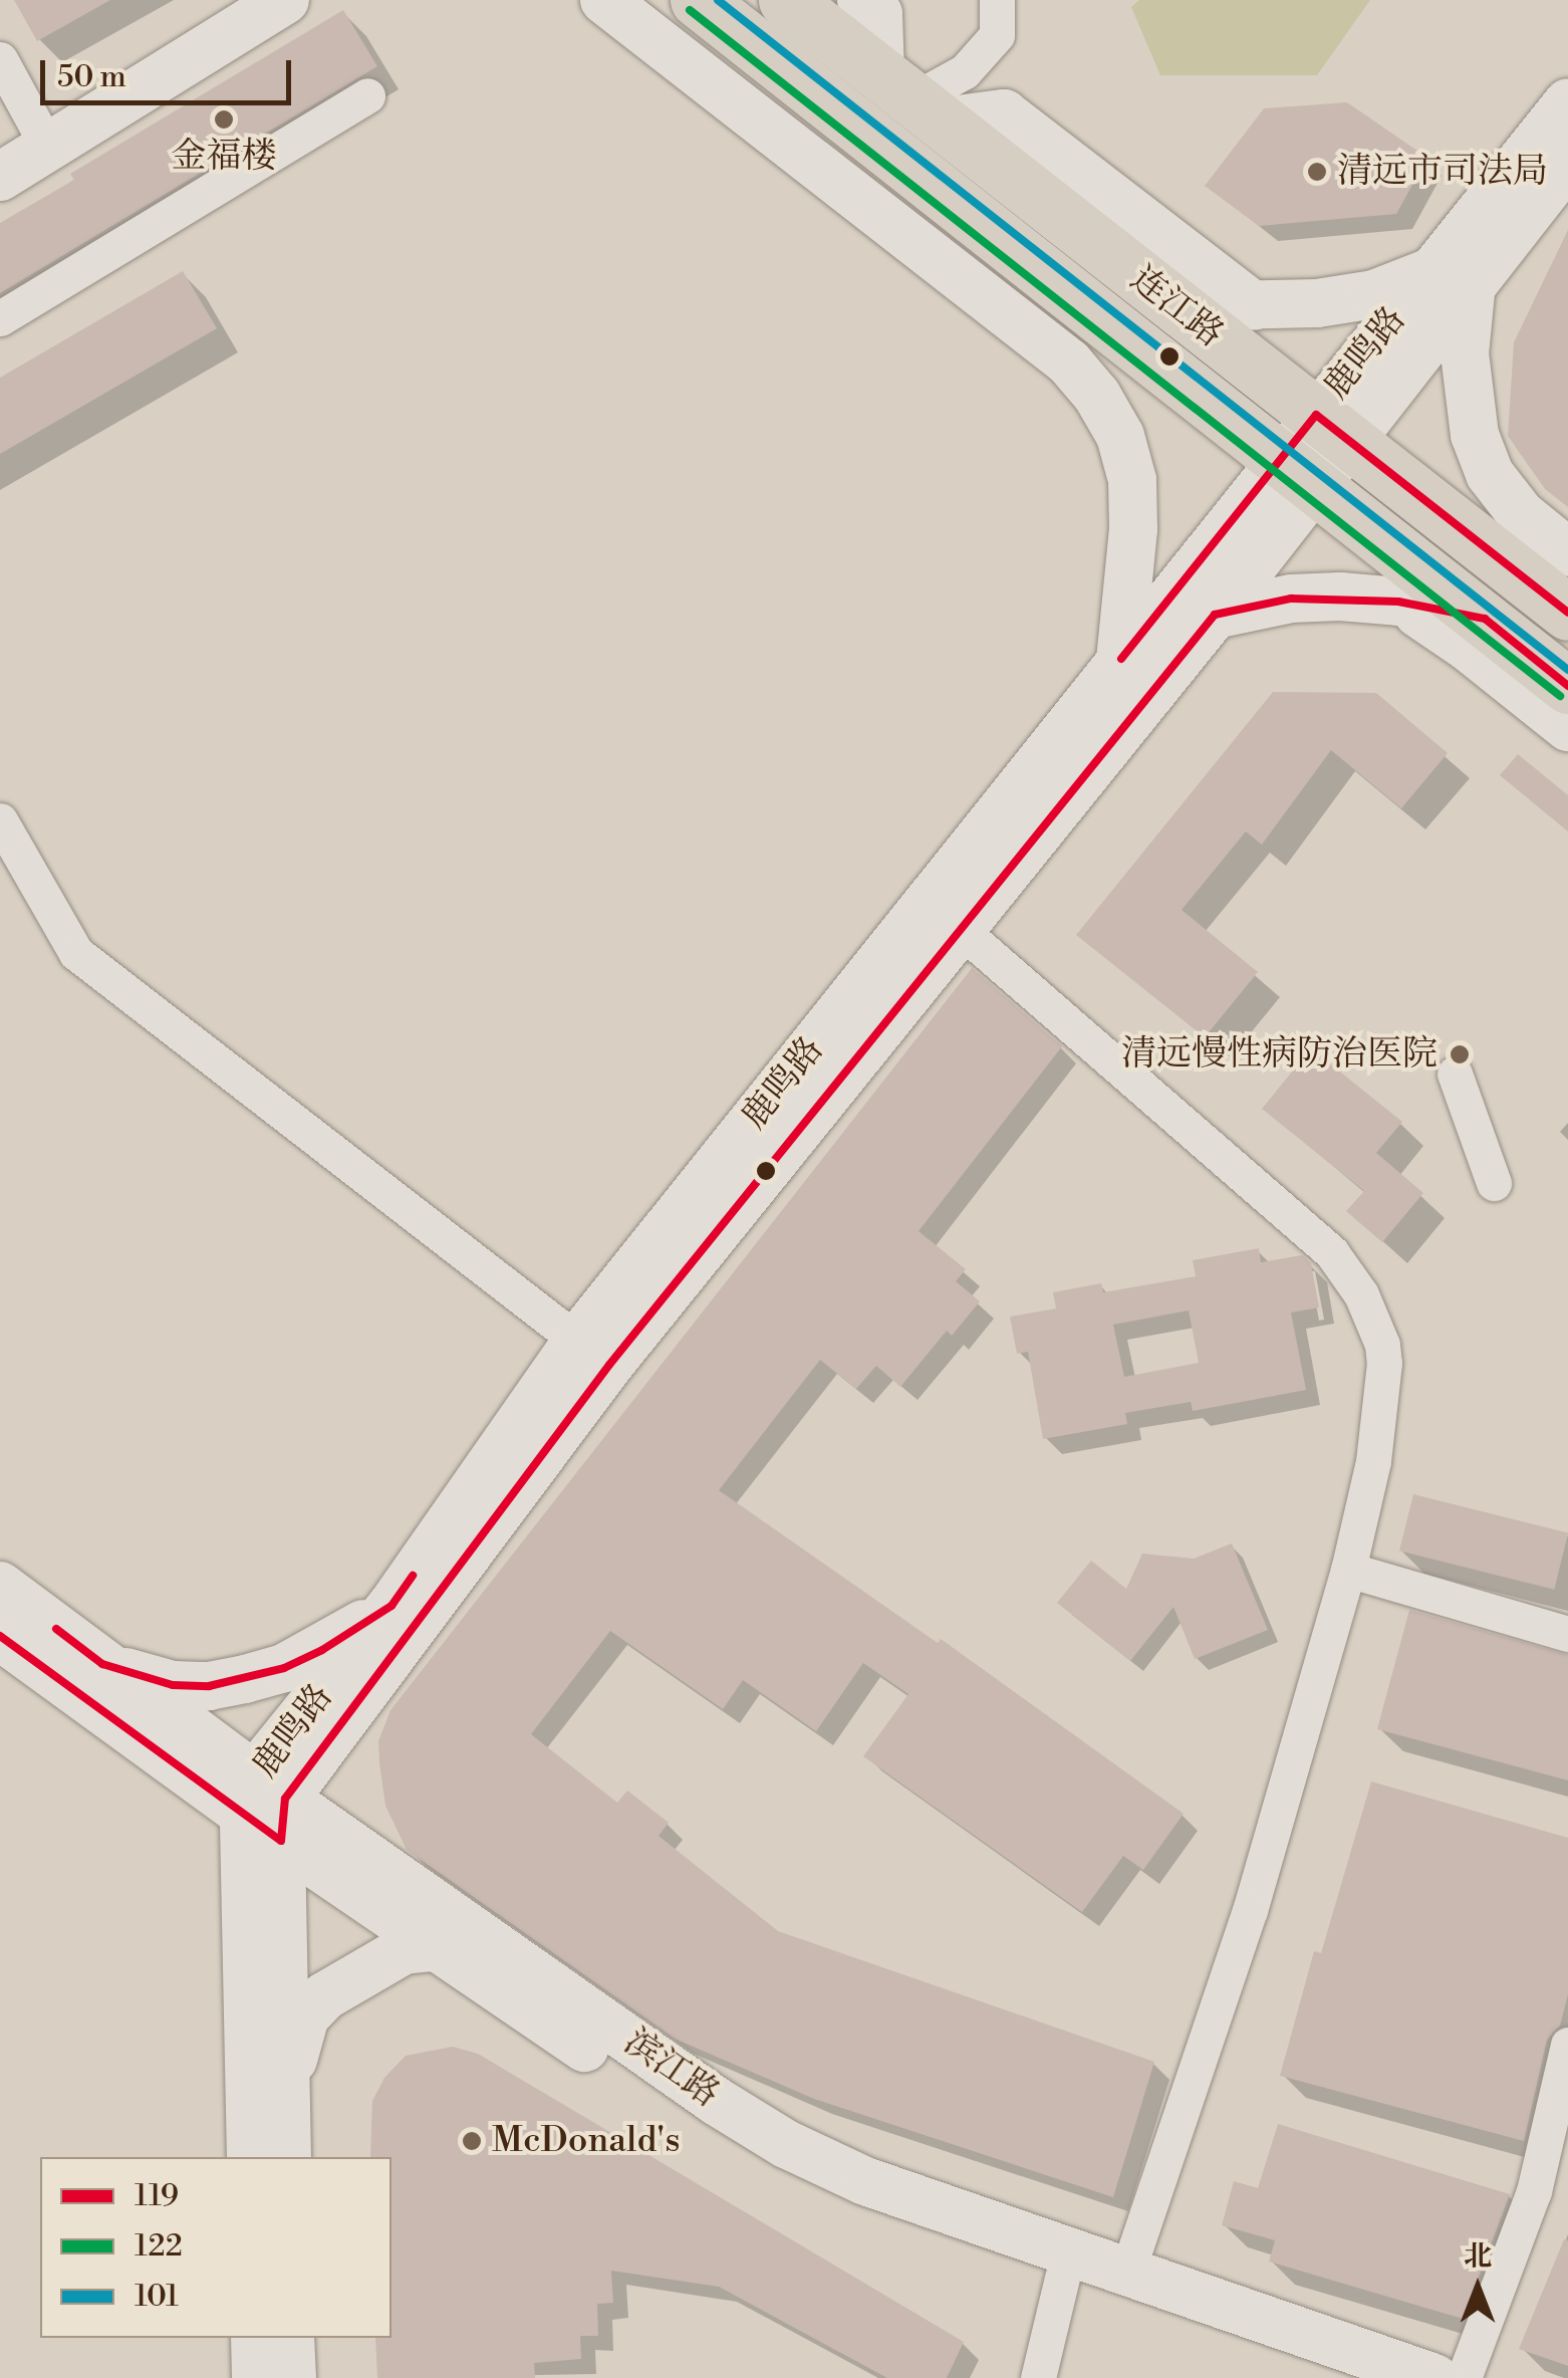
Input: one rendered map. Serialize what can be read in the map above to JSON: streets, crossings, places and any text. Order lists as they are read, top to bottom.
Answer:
{
  "streets": {
    "main road": ["连江路"],
    "street": ["鹿鸣路", "滨江路"]
  },
  "crossings": [
    ["连江路", "鹿鸣路"],
    ["鹿鸣路", "滨江路"]
  ],
  "places": [
    "金福楼",
    "清远市司法局",
    "清远慢性病防治医院",
    "McDonald's"
  ],
  "lines": ["transit line 101", "transit line 122", "transit line 119"],
  "legend": ["119", "122", "101"],
  "scale_bar": "50 m",
  "north": "top"
}
